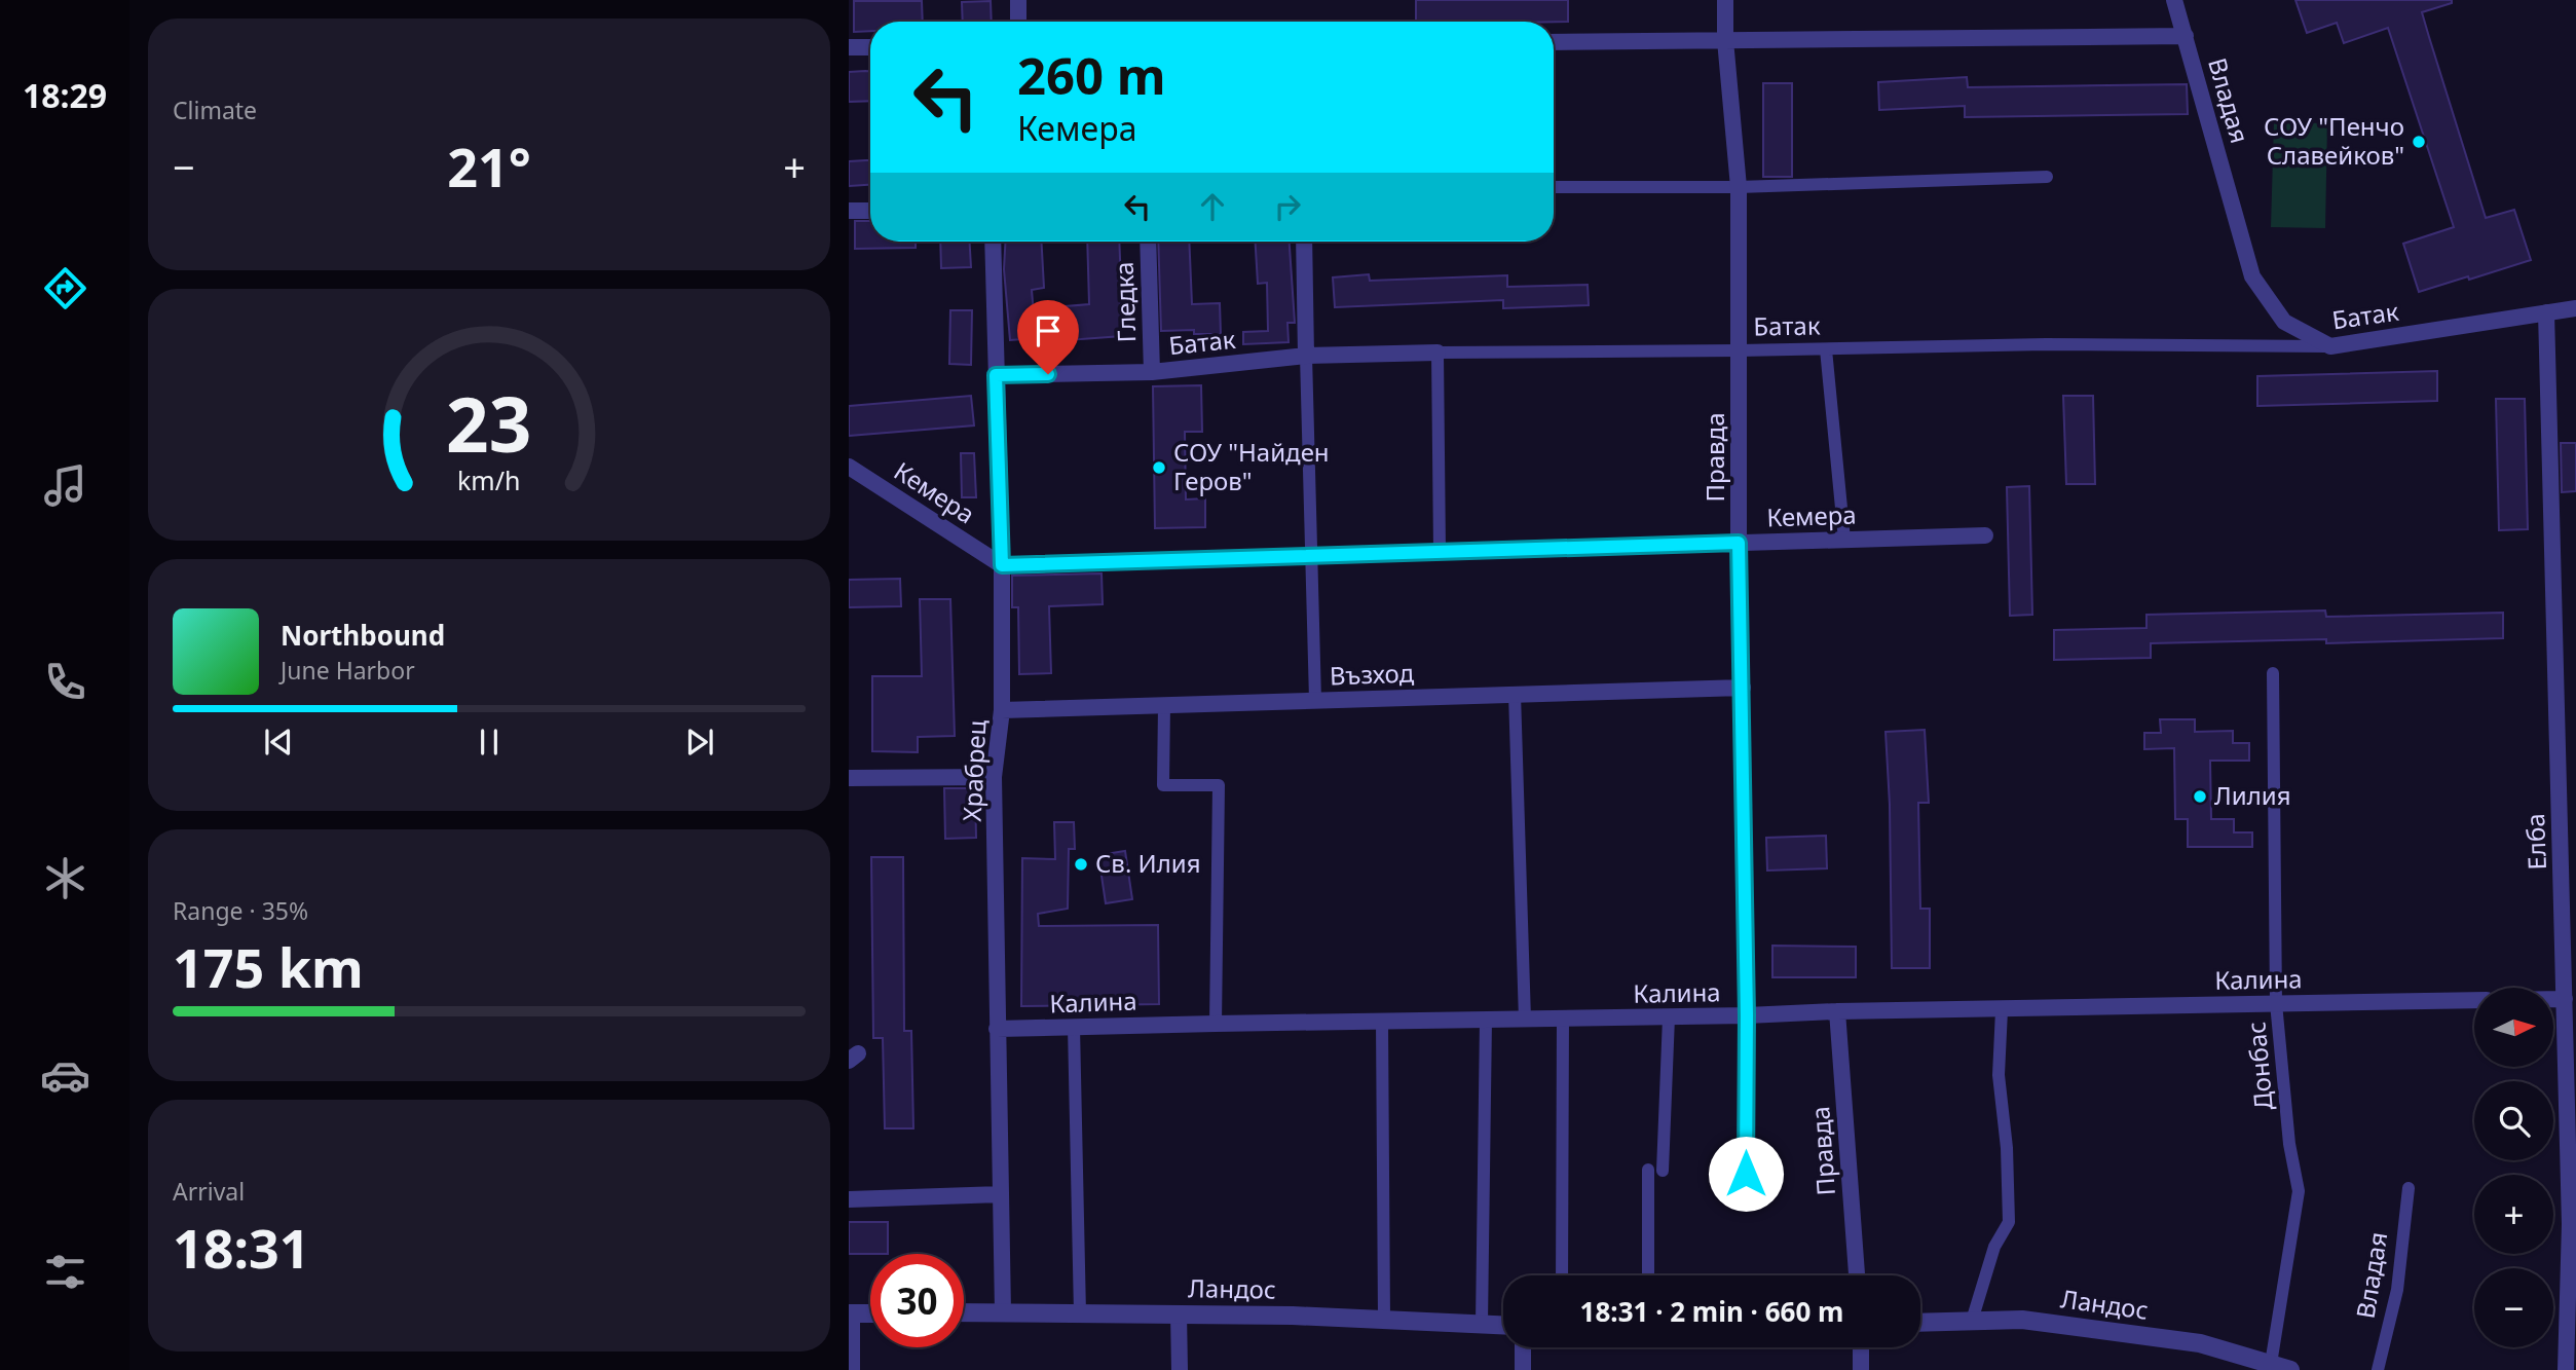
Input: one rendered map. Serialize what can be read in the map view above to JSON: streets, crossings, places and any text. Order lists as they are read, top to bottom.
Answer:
{
  "streets": {
    "street": [
      "Владая",
      "Гледка",
      "Батак",
      "Правда",
      "Кемера",
      "Възход",
      "Храбрец",
      "Елба",
      "Калина",
      "Донбас",
      "Ландос"
    ]
  },
  "crossings": [
    ["Владая", "Батак"],
    ["Гледка", "Батак"],
    ["Батак", "Правда"],
    ["Батак", "Храбрец"],
    ["Батак", "Елба"],
    ["Правда", "Кемера"],
    ["Правда", "Възход"],
    ["Правда", "Калина"],
    ["Кемера", "Храбрец"],
    ["Възход", "Храбрец"],
    ["Храбрец", "Калина"],
    ["Храбрец", "Ландос"],
    ["Калина", "Донбас"],
    ["Донбас", "Ландос"]
  ],
  "places": [
    "СОУ \"Пенчо Славейков\"",
    "СОУ \"Найден Геров\"",
    "Лилия",
    "Св. Илия"
  ],
  "north": "right",
  "page": {
    "tabs": "18:29",
    "tile": [
      "Climate",
      ["Range · 35%", "175 km"],
      ["Arrival", "18:31"]
    ],
    "turn": ["260 m", "Кемера"],
    "heat": ["−", "21°", "+"],
    "song": ["Northbound", "June Harbor"],
    "map_buttons": ["+", "−"],
    "limit": "30",
    "trip": "18:31 · 2 min · 660 m",
    "gauge": ["23", "km/h"]
  }
}
